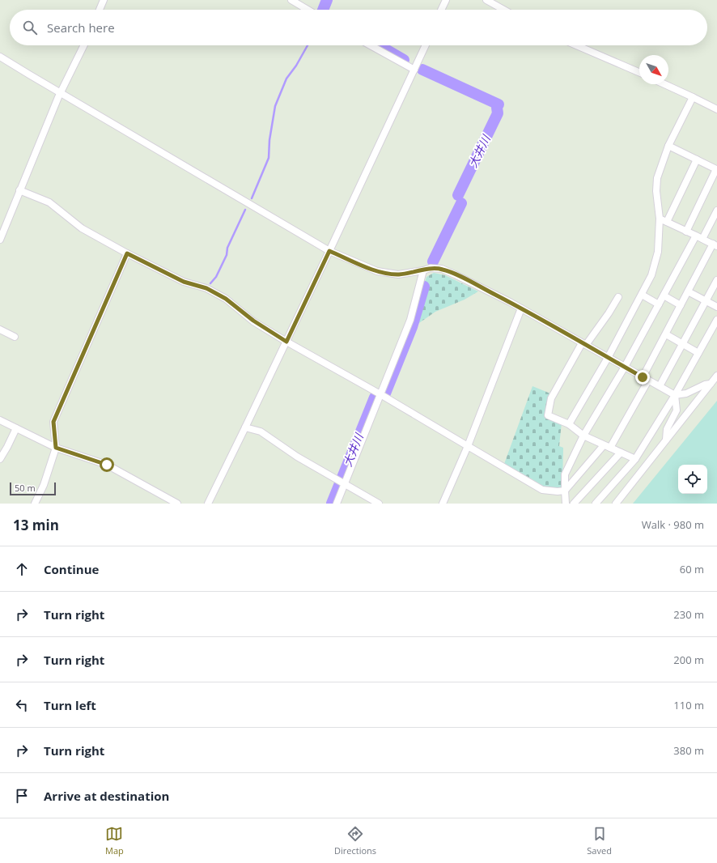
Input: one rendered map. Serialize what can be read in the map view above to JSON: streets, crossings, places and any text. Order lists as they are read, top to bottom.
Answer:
{
  "water": ["大井川"],
  "scale_bar": "50 m",
  "north": "bottom right",
  "page": {
    "search": "Search here",
    "scale": "50 m",
    "heading": ["13 min", "Walk · 980 m"],
    "list": [
      ["Continue", "60 m"],
      ["Turn right", "230 m"],
      ["Turn right", "200 m"],
      ["Turn left", "110 m"],
      ["Turn right", "380 m"],
      "Arrive at destination"
    ],
    "nav": ["Map", "Directions", "Saved"]
  }
}
